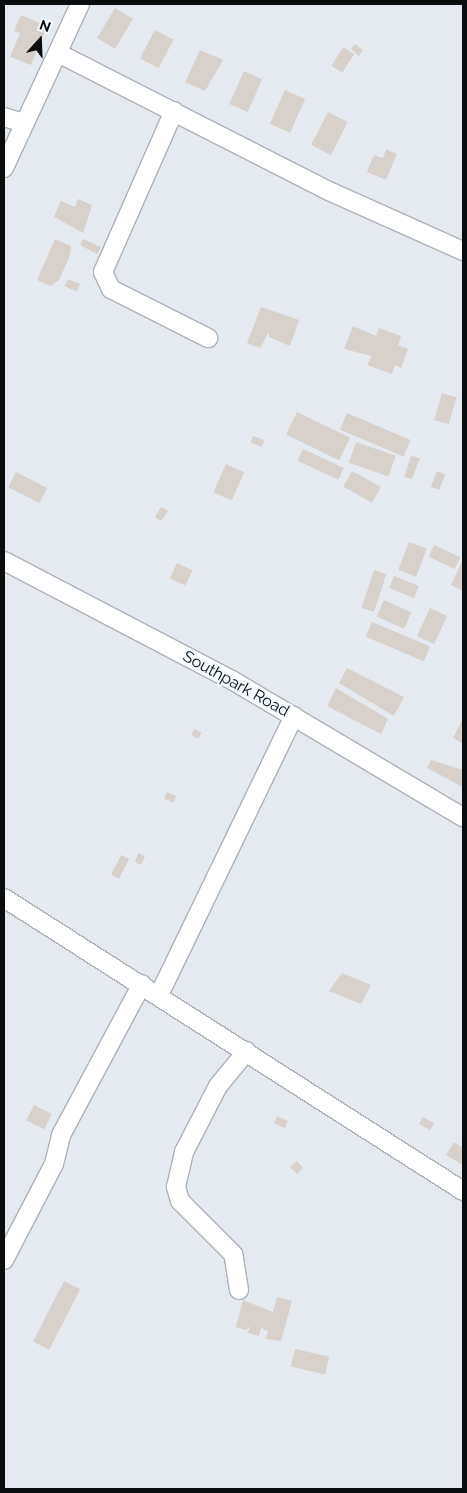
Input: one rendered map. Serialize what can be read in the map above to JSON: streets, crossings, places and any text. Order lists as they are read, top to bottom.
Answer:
{
  "streets": {
    "street": ["Southpark Road"]
  },
  "north": "top"
}
